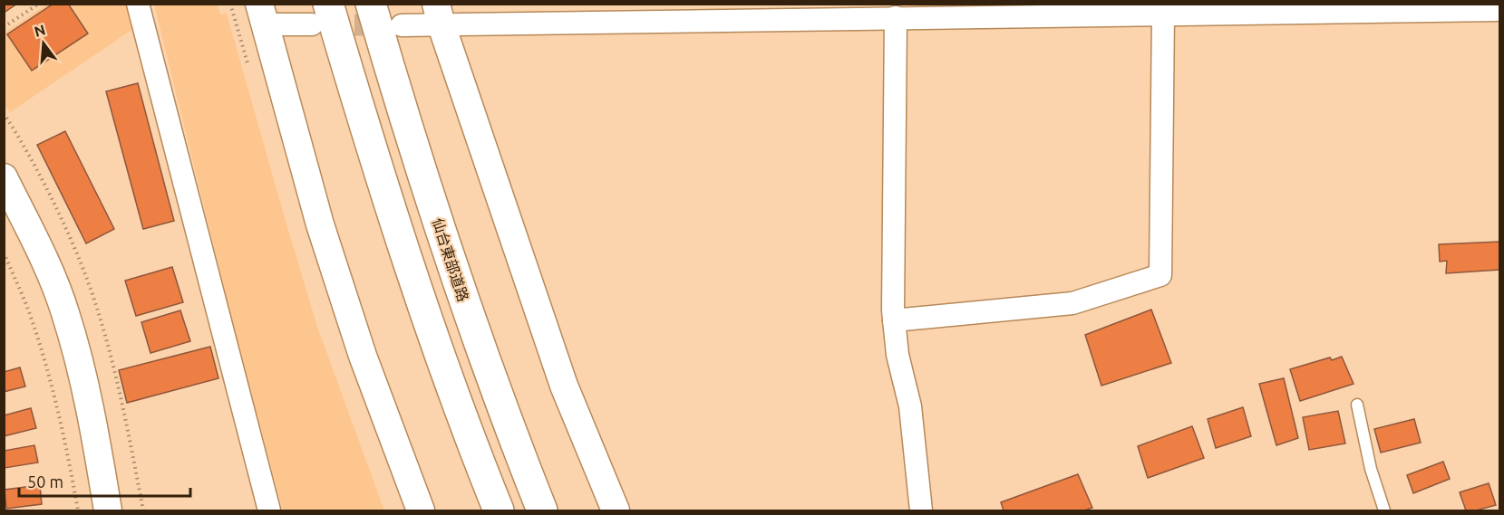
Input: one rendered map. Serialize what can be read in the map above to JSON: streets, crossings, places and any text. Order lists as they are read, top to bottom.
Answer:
{
  "streets": {
    "highway": ["仙台東部道路"]
  },
  "scale_bar": "50 m",
  "north": "top"
}
